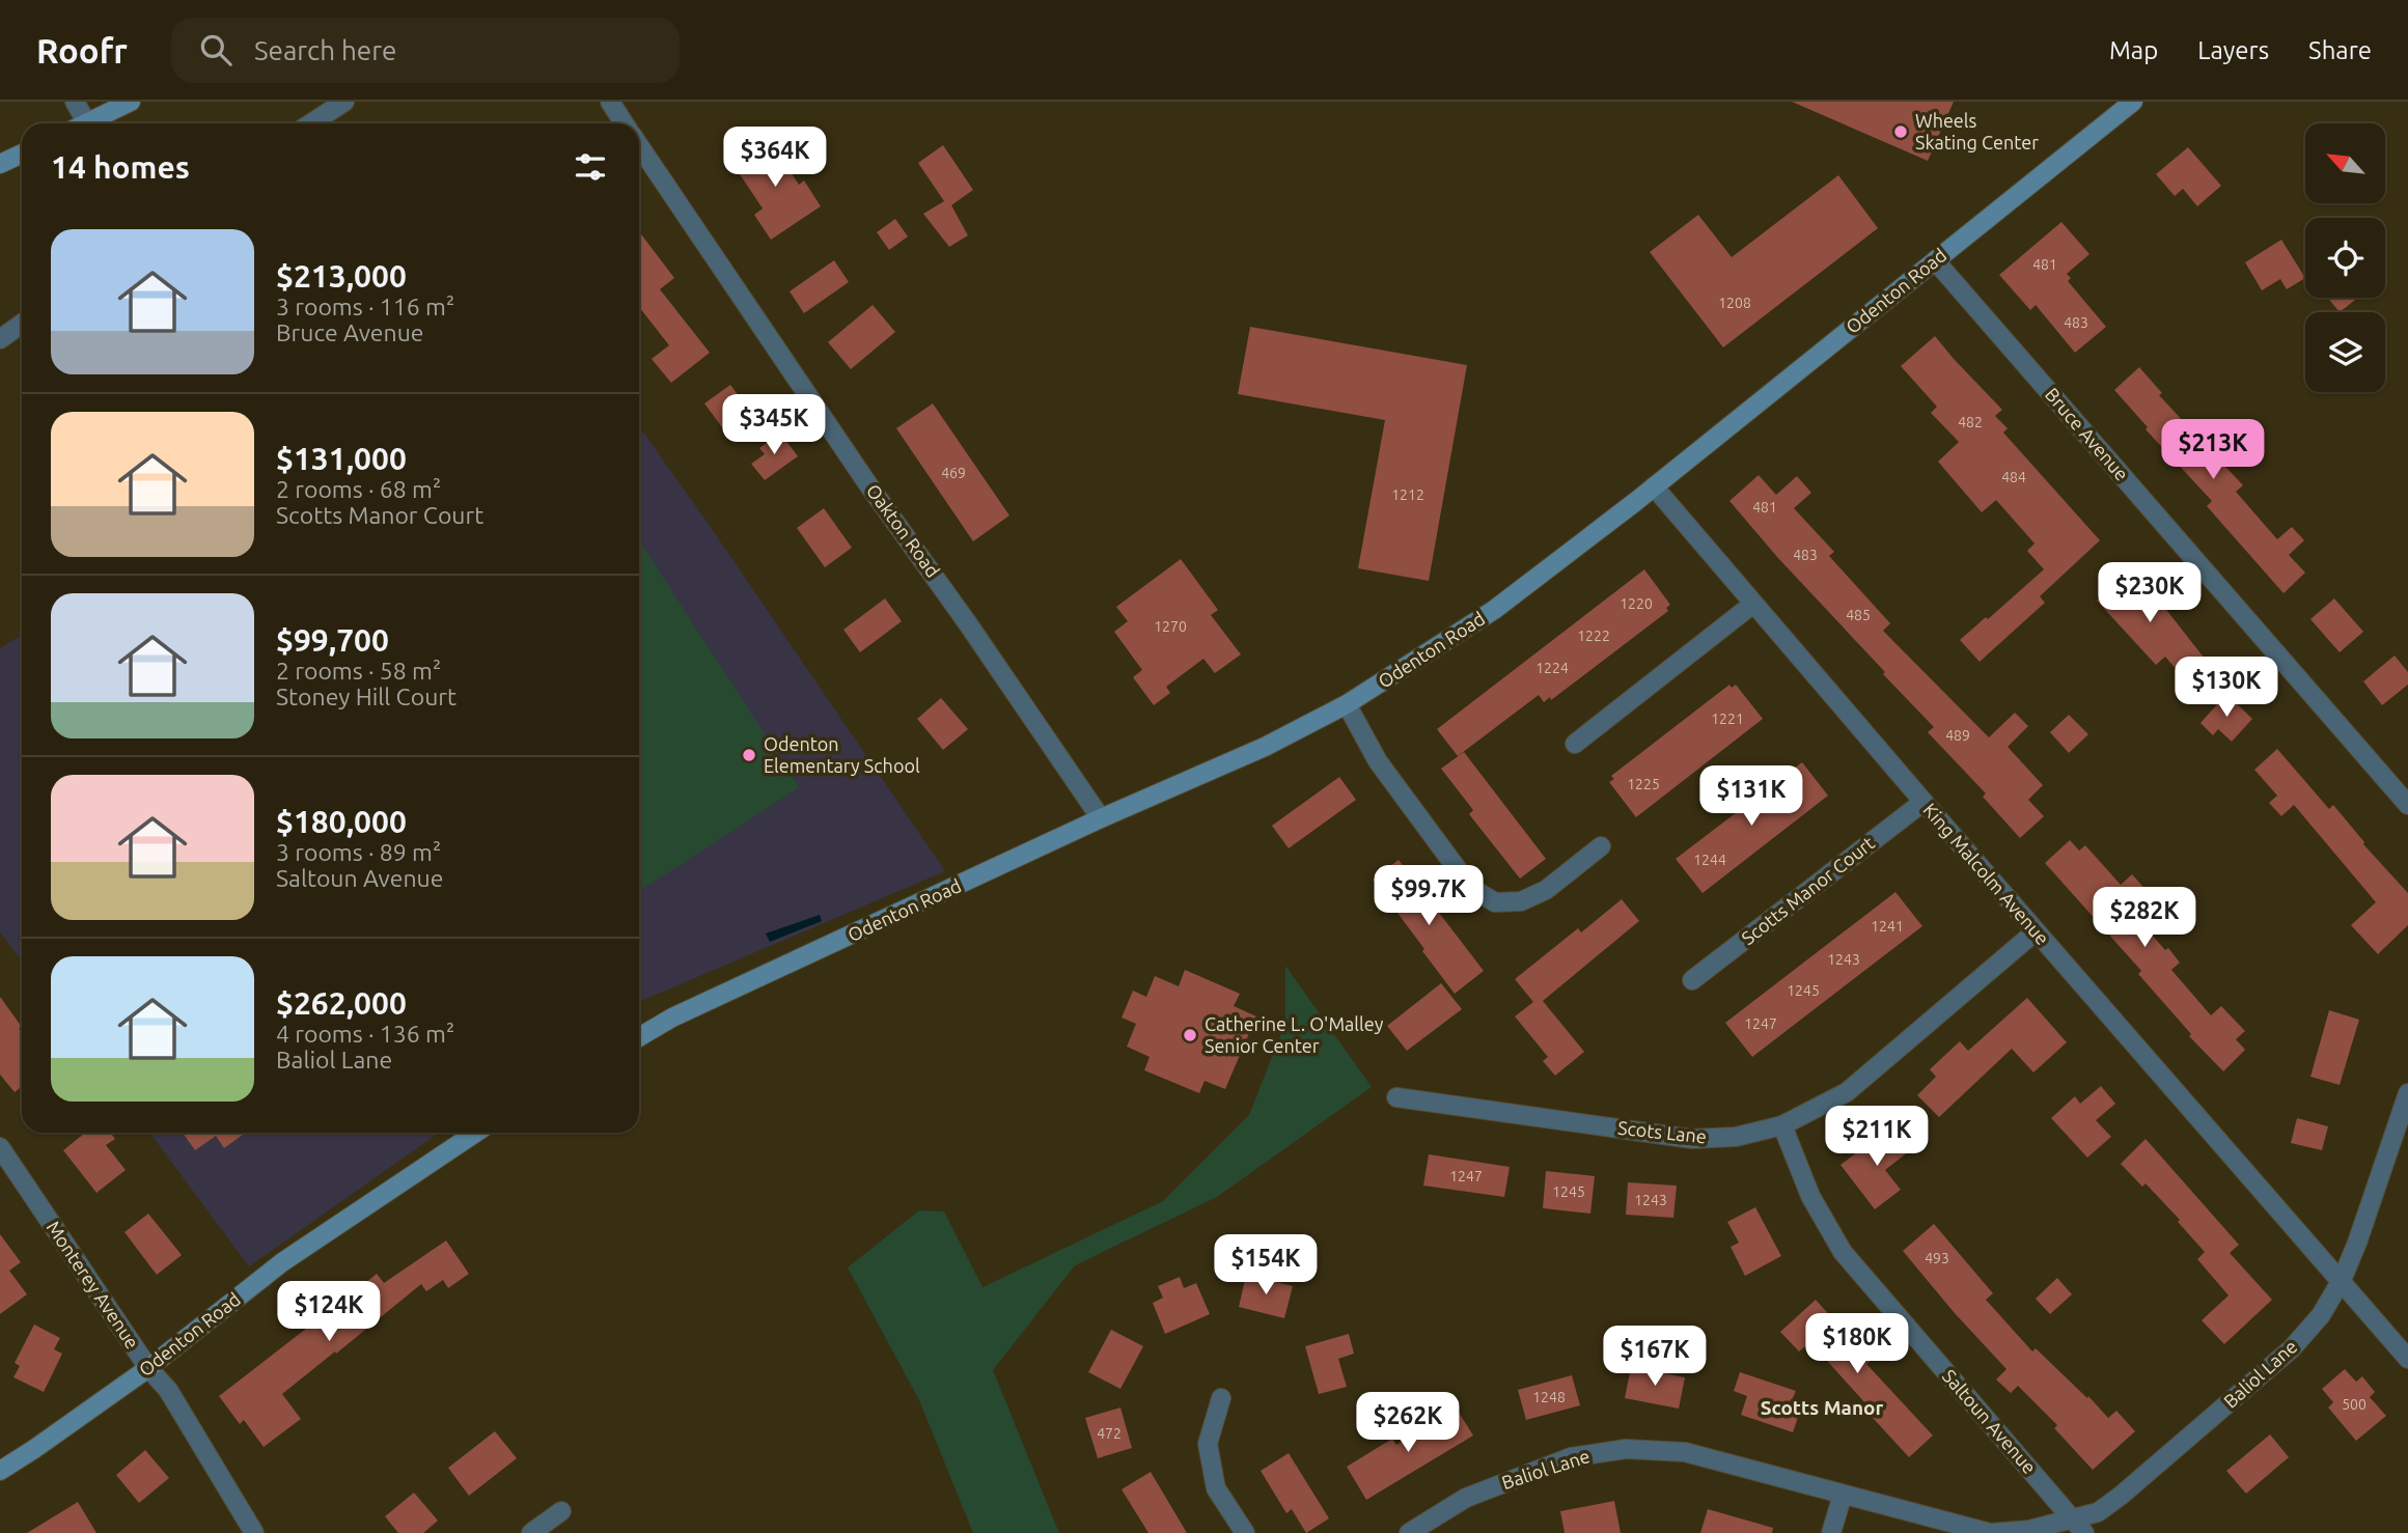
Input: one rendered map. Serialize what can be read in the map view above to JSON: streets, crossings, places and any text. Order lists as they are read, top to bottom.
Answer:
{
  "streets": {
    "street": [
      "Odenton Road",
      "Bruce Avenue",
      "Oakton Road",
      "King Malcolm Avenue",
      "Scotts Manor Court",
      "Scots Lane",
      "Monterey Avenue",
      "Baliol Lane",
      "Saltoun Avenue"
    ]
  },
  "crossings": [
    ["Odenton Road", "Bruce Avenue"],
    ["Odenton Road", "Oakton Road"],
    ["Odenton Road", "King Malcolm Avenue"],
    ["Odenton Road", "Monterey Avenue"],
    ["King Malcolm Avenue", "Scotts Manor Court"],
    ["King Malcolm Avenue", "Scots Lane"],
    ["King Malcolm Avenue", "Baliol Lane"],
    ["Scots Lane", "Saltoun Avenue"],
    ["Baliol Lane", "Saltoun Avenue"]
  ],
  "districts": ["Scotts Manor"],
  "places": ["Wheels Skating Center", "Odenton Elementary School", "Catherine L. O'Malley Senior Center"],
  "house_numbers": [
    "481",
    "1208",
    "483",
    "482",
    "469",
    "484",
    "1212",
    "481",
    "483",
    "1220",
    "485",
    "1270",
    "1222",
    "1224",
    "1221",
    "489",
    "1225",
    "1244",
    "1241",
    "1243",
    "1245",
    "1247",
    "1247",
    "1245",
    "1243",
    "493",
    "1248",
    "500",
    "472"
  ],
  "north": "top left",
  "page": {
    "header": "Roofr",
    "search": "Search here",
    "nav": ["Map", "Layers", "Share"],
    "heading": "14 homes",
    "price": [
      "$364K",
      "$345K",
      "$213K",
      "$230K",
      "$130K",
      "$131K",
      "$99.7K",
      "$282K",
      "$211K",
      "$154K",
      "$124K",
      "$180K",
      "$167K",
      "$262K"
    ],
    "list": [
      {
        "name": "$213,000",
        "note": "3 rooms · 116 m² · Bruce Avenue"
      },
      {
        "name": "$131,000",
        "note": "2 rooms · 68 m² · Scotts Manor Court"
      },
      {
        "name": "$99,700",
        "note": "2 rooms · 58 m² · Stoney Hill Court"
      },
      {
        "name": "$180,000",
        "note": "3 rooms · 89 m² · Saltoun Avenue"
      },
      {
        "name": "$262,000",
        "note": "4 rooms · 136 m² · Baliol Lane"
      }
    ]
  }
}
